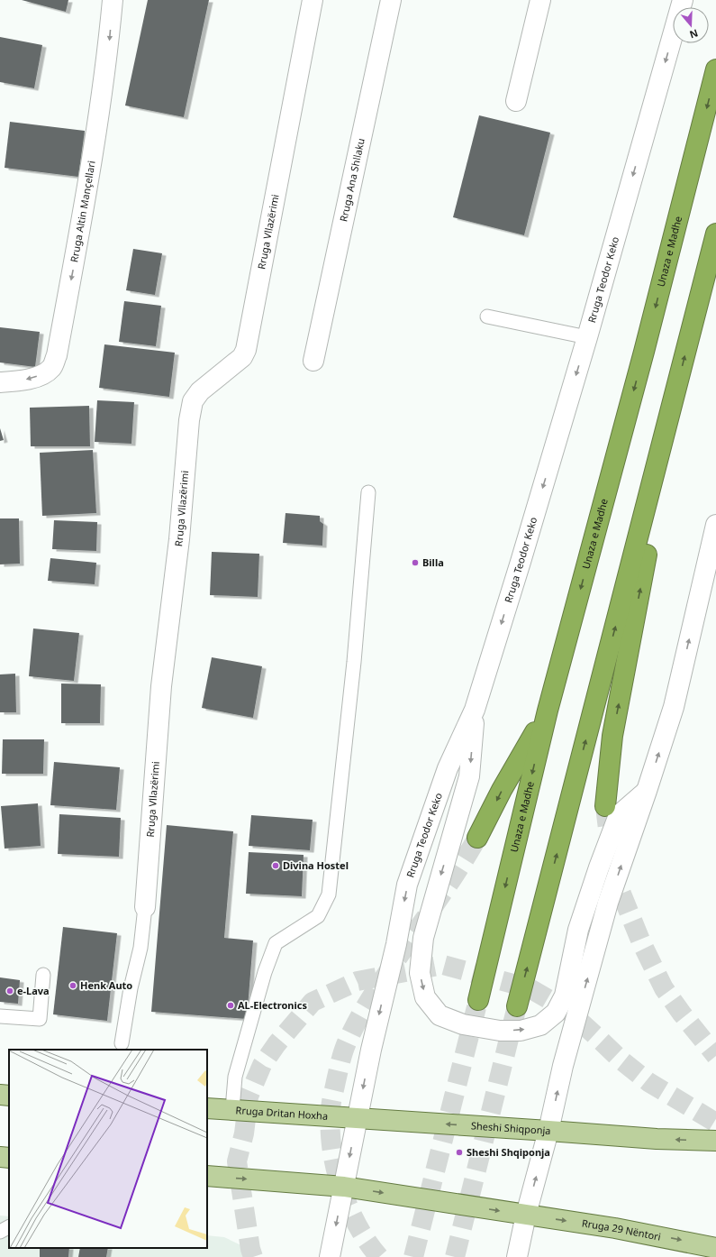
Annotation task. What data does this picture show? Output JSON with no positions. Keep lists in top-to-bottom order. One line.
{"streets":{"highway":["Unaza e Madhe"],"main road":["Rruga Ana Shllaku","Rruga Altin Mançellari","Rruga Vllazërimi","Rruga Teodor Keko","Rruga Dritan Hoxha","Sheshi Shiqponja","Rruga 29 Nëntori"]},"crossings":[["Rruga Teodor Keko","Rruga Dritan Hoxha"],["Rruga Teodor Keko","Sheshi Shiqponja"],["Rruga Dritan Hoxha","Sheshi Shiqponja"],["Sheshi Shiqponja","Rruga 29 Nëntori"]],"one_way":["Rruga Altin Mançellari","Rruga Teodor Keko"],"places":["Billa","Divina Hostel","Henk Auto","e-Lava","AL-Electronics","Sheshi Shqiponja"],"north":"bottom"}
